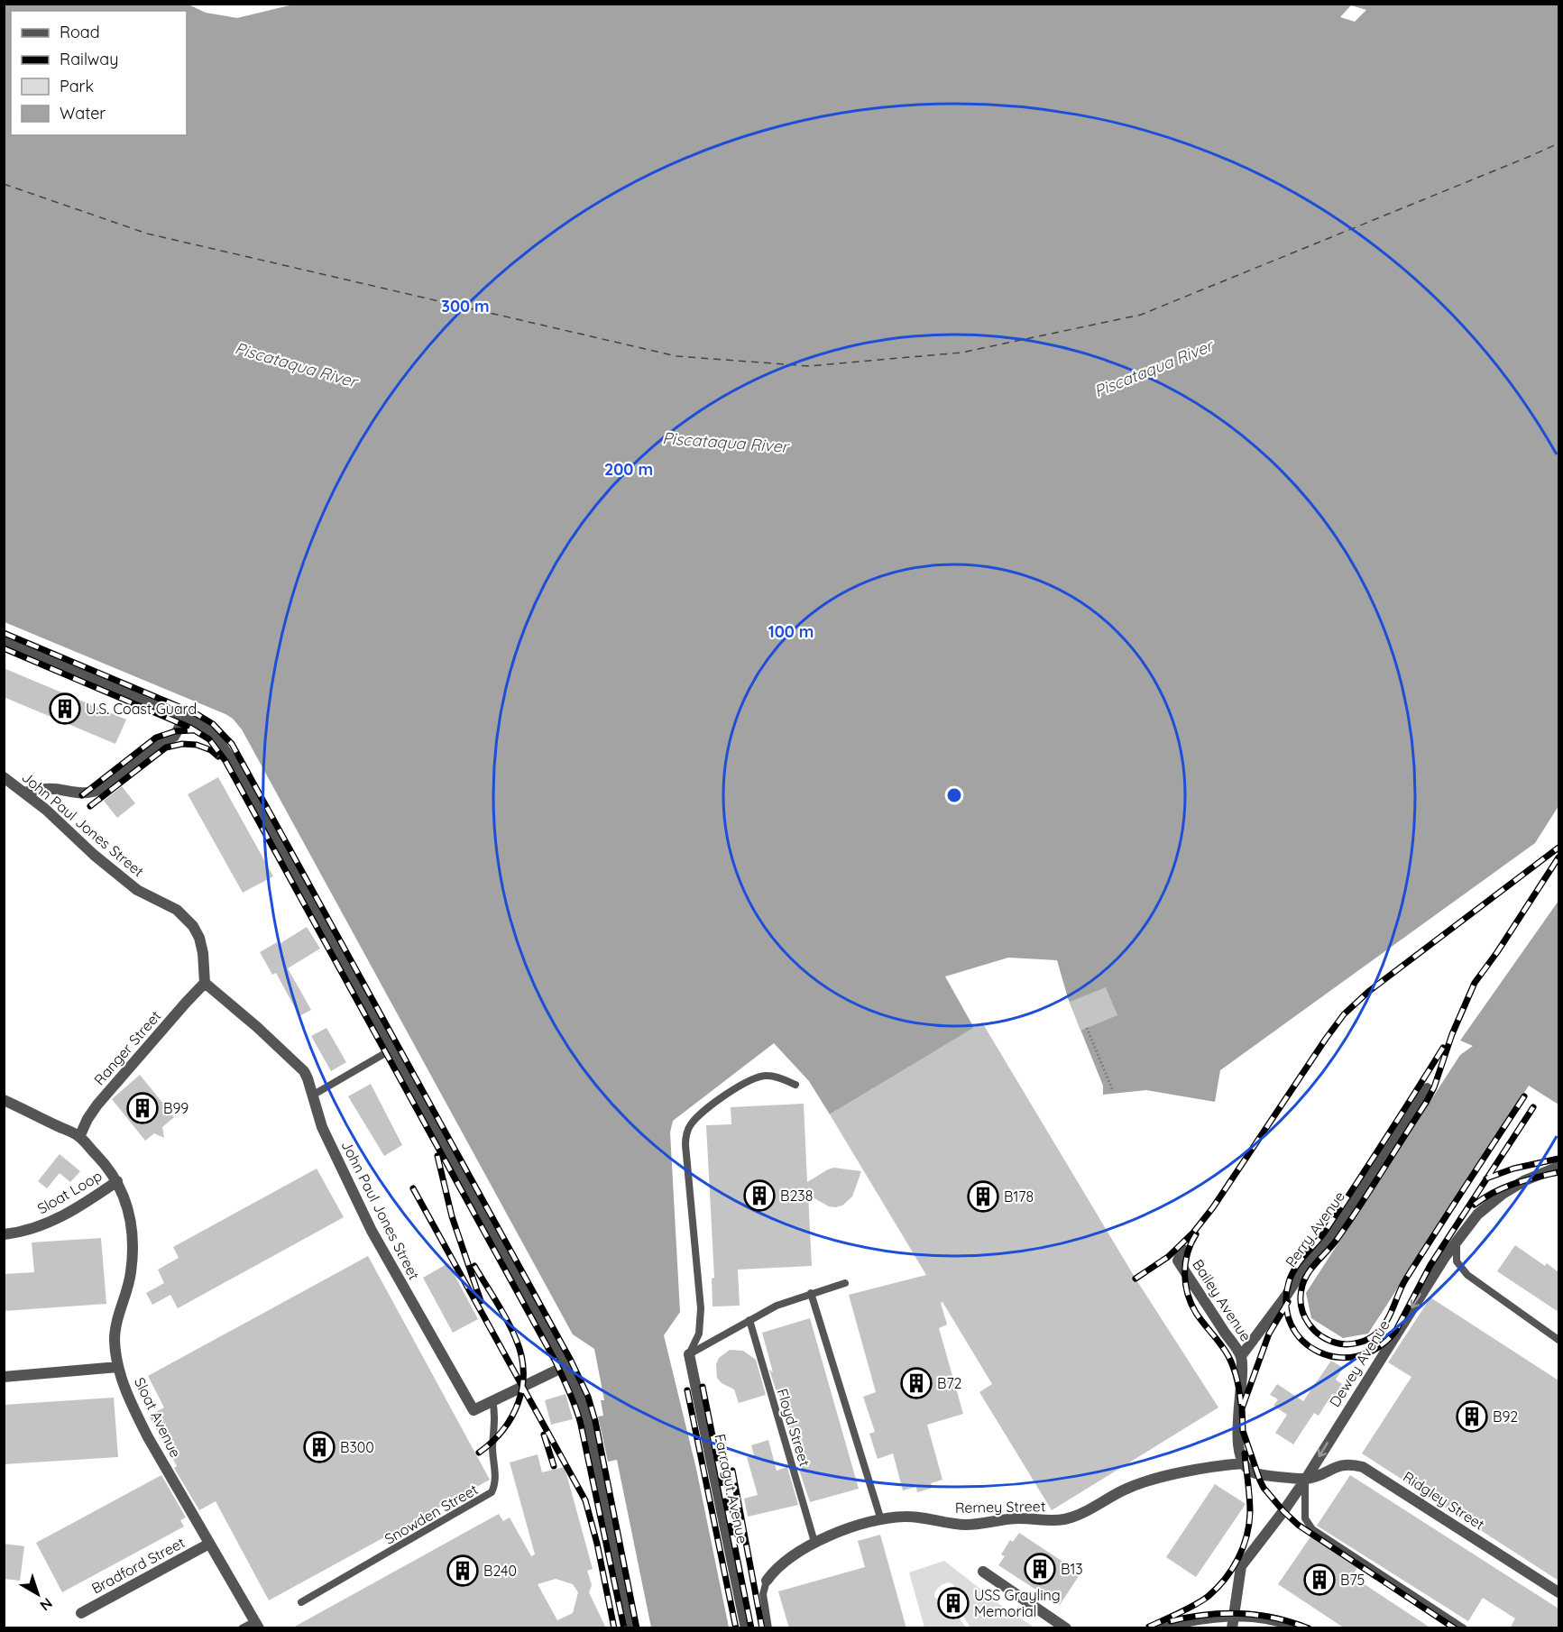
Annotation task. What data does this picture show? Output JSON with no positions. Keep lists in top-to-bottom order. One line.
{"streets":{"street":["John Paul Jones Street","Ranger Street","Sloat Loop","Perry Avenue","Bailey Avenue","Dewey Avenue","Sloat Avenue","Farragut Avenue","Ridgley Street","Remey Street","Bradford Street"],"lane":["Floyd Street","Snowden Street"]},"crossings":[["John Paul Jones Street","Ranger Street"],["John Paul Jones Street","Snowden Street"],["Ranger Street","Sloat Avenue"],["Sloat Loop","Sloat Avenue"],["Perry Avenue","Bailey Avenue"],["Bailey Avenue","Remey Street"],["Dewey Avenue","Ridgley Street"],["Sloat Avenue","Bradford Street"],["Floyd Street","Remey Street"]],"one_way":["Dewey Avenue"],"water":["Piscataqua River"],"places":{"building":["U.S. Coast Guard","B99","B238","B178","B72","B92","B300","B13","B240","B75","USS Grayling Memorial"]},"legend":["Road","Railway","Park","Water"],"north":"bottom right","rings":["300 m","200 m","100 m"]}
